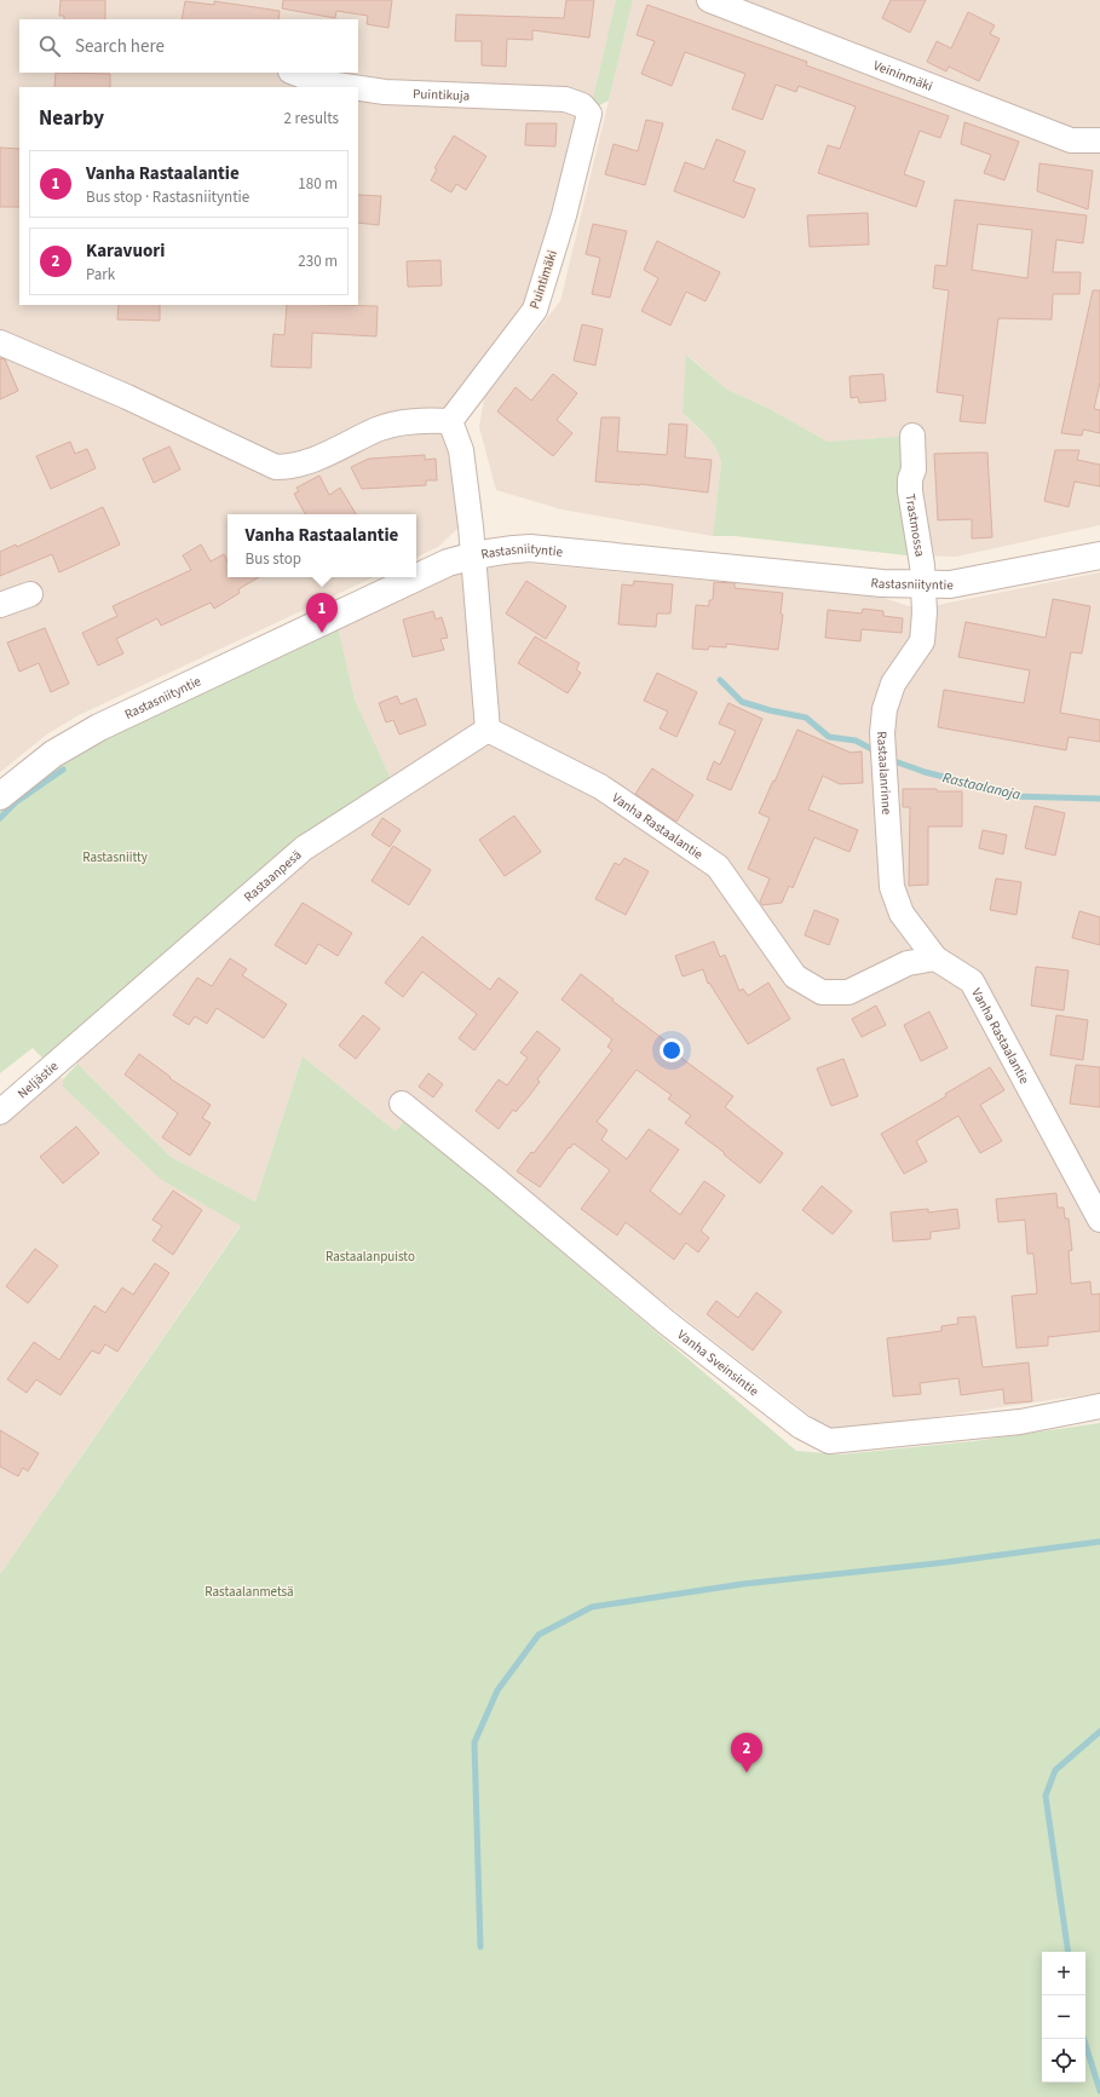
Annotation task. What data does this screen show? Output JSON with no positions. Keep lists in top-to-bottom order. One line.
{"streets":{"street":["Veininmäki","Puintikuja","Puintimäki","Trastmossa","Rastasniityntie","Rastaalanrinne","Vanha Rastaalantie","Rastaanpesä","Neljästie","Vanha Sveinsintie"]},"crossings":[["Puintikuja","Puintimäki"],["Trastmossa","Rastasniityntie"],["Trastmossa","Rastaalanrinne"],["Rastasniityntie","Rastaalanrinne"],["Rastaalanrinne","Vanha Rastaalantie"],["Vanha Rastaalantie","Rastaanpesä"],["Rastaanpesä","Neljästie"]],"water":["Rastaalanoja"],"parks":["Rastasniitty","Rastaalanpuisto","Rastaalanmetsä"],"page":{"search":"Search here","heading":["Nearby","2 results"],"list":[{"mark":"1","name":"Vanha Rastaalantie","note":"Bus stop · Rastasniityntie","value":"180 m"},{"mark":"2","name":"Karavuori","note":"Park","value":"230 m"}],"popup":["Vanha Rastaalantie","Bus stop"],"pins":["1","2"],"map_buttons":["+","−"]}}
